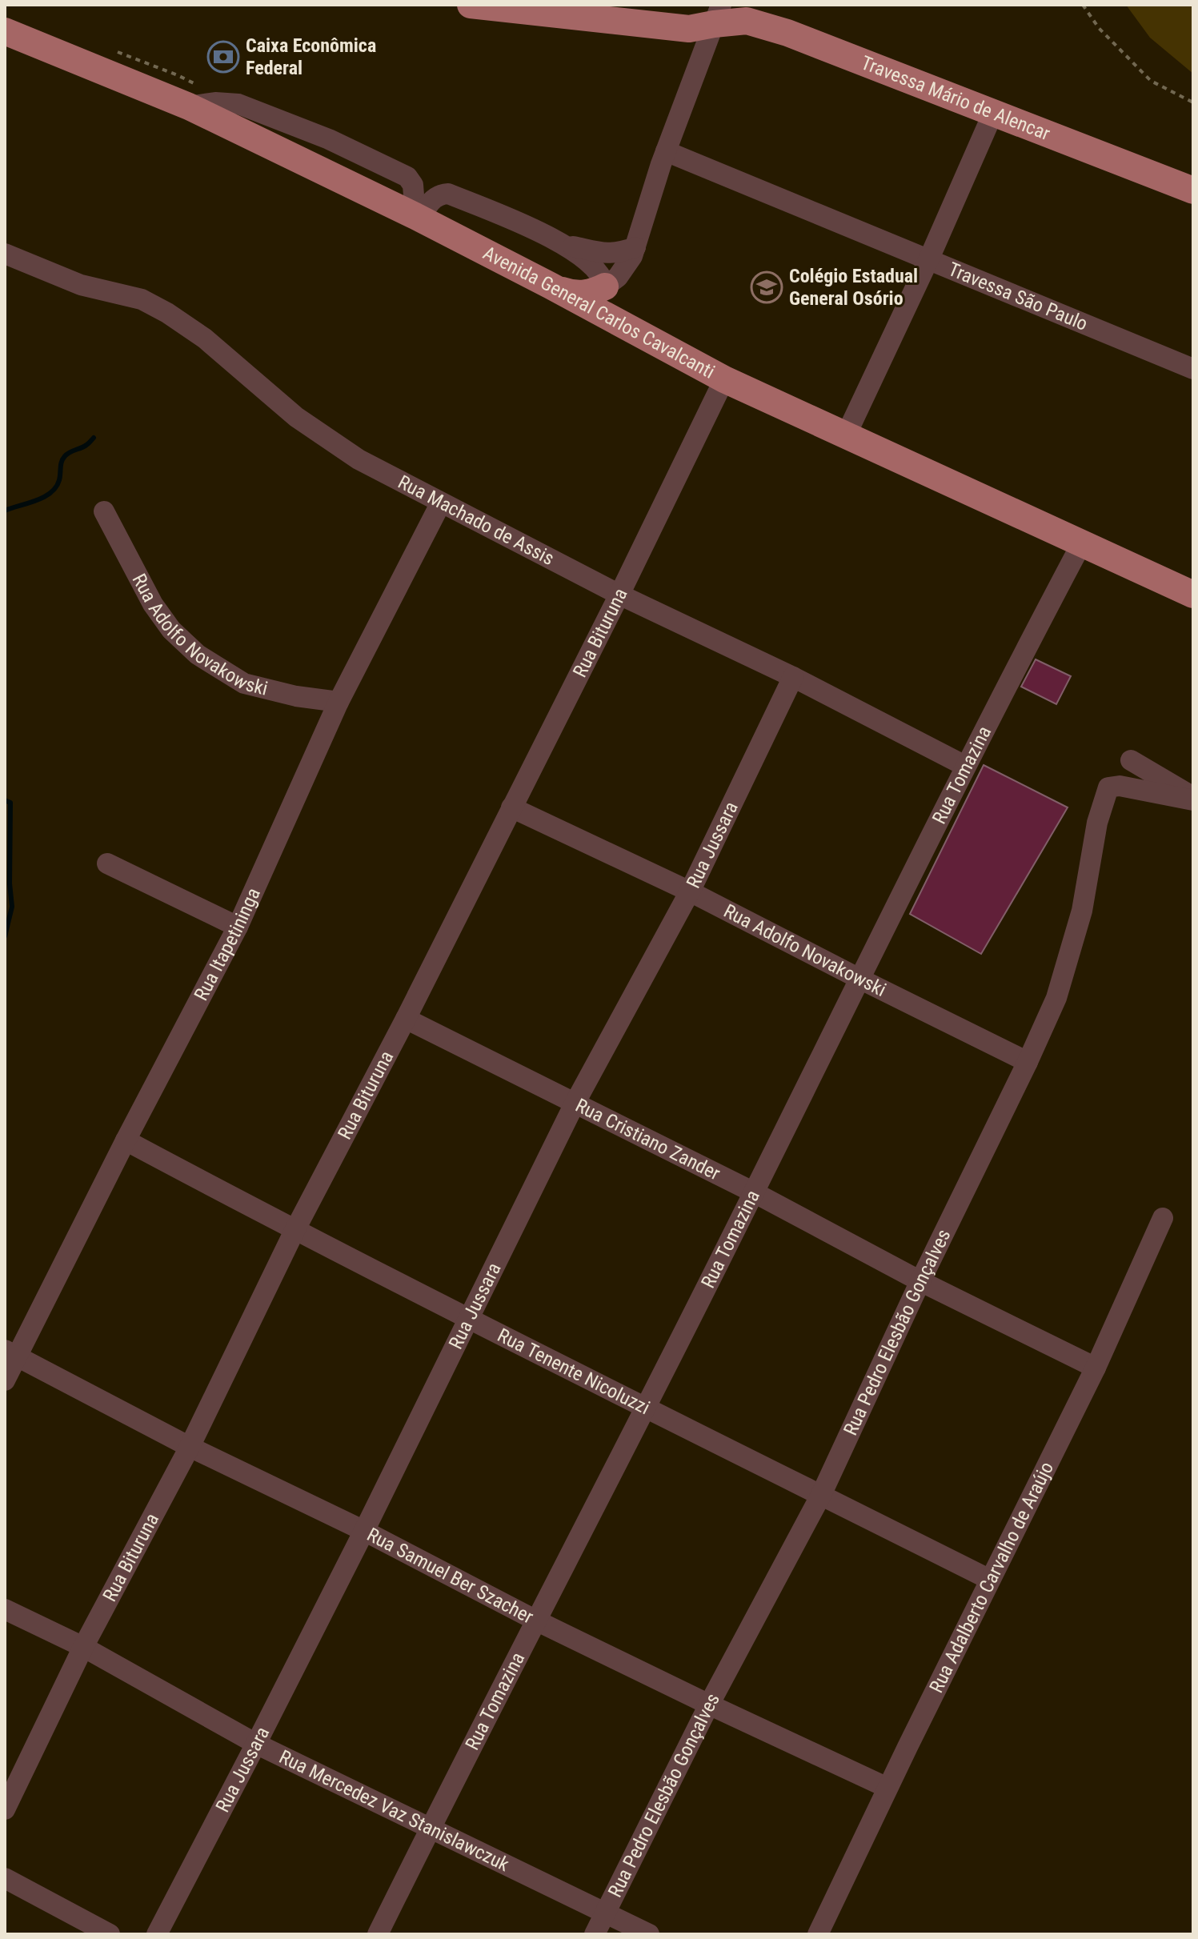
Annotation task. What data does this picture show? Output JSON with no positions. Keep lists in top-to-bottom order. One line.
{"streets":{"main road":["Travessa Mário de Alencar","Avenida General Carlos Cavalcanti"],"street":["Travessa São Paulo","Rua Machado de Assis","Rua Adolfo Novakowski","Rua Bituruna","Rua Tomazina","Rua Jussara","Rua Itapetininga","Rua Cristiano Zander","Rua Pedro Elesbão Gonçalves","Rua Tenente Nicoluzzi","Rua Samuel Ber Szacher","Rua Adalberto Carvalho de Araújo","Rua Mercedez Vaz Stanislawczuk"]},"crossings":[["Travessa Mário de Alencar","Avenida General Carlos Cavalcanti"],["Travessa São Paulo","Avenida General Carlos Cavalcanti"],["Avenida General Carlos Cavalcanti","Rua Bituruna"],["Avenida General Carlos Cavalcanti","Rua Tomazina"],["Rua Machado de Assis","Rua Bituruna"],["Rua Machado de Assis","Rua Tomazina"],["Rua Machado de Assis","Rua Jussara"],["Rua Machado de Assis","Rua Itapetininga"],["Rua Adolfo Novakowski","Rua Bituruna"],["Rua Adolfo Novakowski","Rua Tomazina"],["Rua Adolfo Novakowski","Rua Jussara"],["Rua Adolfo Novakowski","Rua Itapetininga"],["Rua Adolfo Novakowski","Rua Pedro Elesbão Gonçalves"],["Rua Bituruna","Rua Cristiano Zander"],["Rua Bituruna","Rua Tenente Nicoluzzi"],["Rua Bituruna","Rua Samuel Ber Szacher"],["Rua Bituruna","Rua Mercedez Vaz Stanislawczuk"],["Rua Tomazina","Rua Cristiano Zander"],["Rua Tomazina","Rua Tenente Nicoluzzi"],["Rua Tomazina","Rua Samuel Ber Szacher"],["Rua Tomazina","Rua Mercedez Vaz Stanislawczuk"],["Rua Jussara","Rua Cristiano Zander"],["Rua Jussara","Rua Tenente Nicoluzzi"],["Rua Jussara","Rua Samuel Ber Szacher"],["Rua Jussara","Rua Mercedez Vaz Stanislawczuk"],["Rua Itapetininga","Rua Tenente Nicoluzzi"],["Rua Itapetininga","Rua Samuel Ber Szacher"],["Rua Cristiano Zander","Rua Pedro Elesbão Gonçalves"],["Rua Cristiano Zander","Rua Adalberto Carvalho de Araújo"],["Rua Pedro Elesbão Gonçalves","Rua Tenente Nicoluzzi"],["Rua Pedro Elesbão Gonçalves","Rua Samuel Ber Szacher"],["Rua Pedro Elesbão Gonçalves","Rua Mercedez Vaz Stanislawczuk"],["Rua Tenente Nicoluzzi","Rua Adalberto Carvalho de Araújo"],["Rua Samuel Ber Szacher","Rua Adalberto Carvalho de Araújo"]],"places":{"bank":["Caixa Econômica Federal"],"school or university":["Colégio Estadual General Osório"]}}
